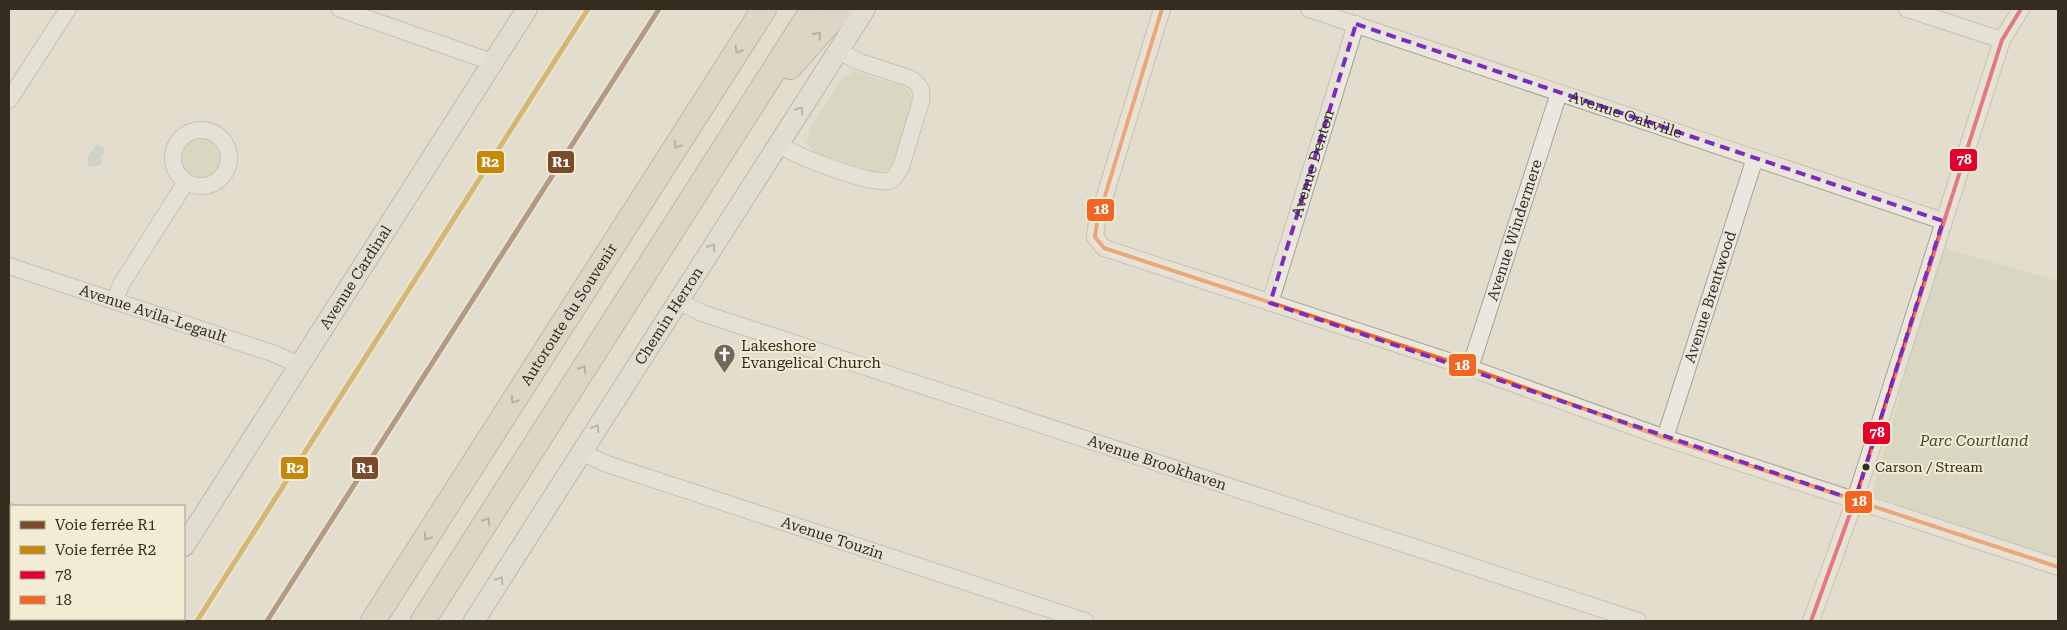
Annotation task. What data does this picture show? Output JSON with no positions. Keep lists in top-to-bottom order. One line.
{"streets":{"highway":["Autoroute du Souvenir"],"main road":["Avenue Cardinal","Chemin Herron"],"street":["Avenue Oakville","Avenue Denton","Avenue Windermere","Avenue Brentwood","Avenue Avila-Legault","Avenue Brookhaven","Avenue Touzin"]},"crossings":[["Avenue Oakville","Avenue Denton"],["Avenue Oakville","Avenue Windermere"],["Avenue Oakville","Avenue Brentwood"],["Avenue Cardinal","Avenue Avila-Legault"],["Chemin Herron","Avenue Brookhaven"],["Chemin Herron","Avenue Touzin"]],"one_way":["Chemin Herron"],"parks":["Parc Courtland"],"places":{"church":["Lakeshore Evangelical Church"],"other":["Carson / Stream"]},"lines":["rail line R1","rail line R2","transit line 78","transit line 18"],"legend":["Voie ferrée R1","Voie ferrée R2","78","18"]}
